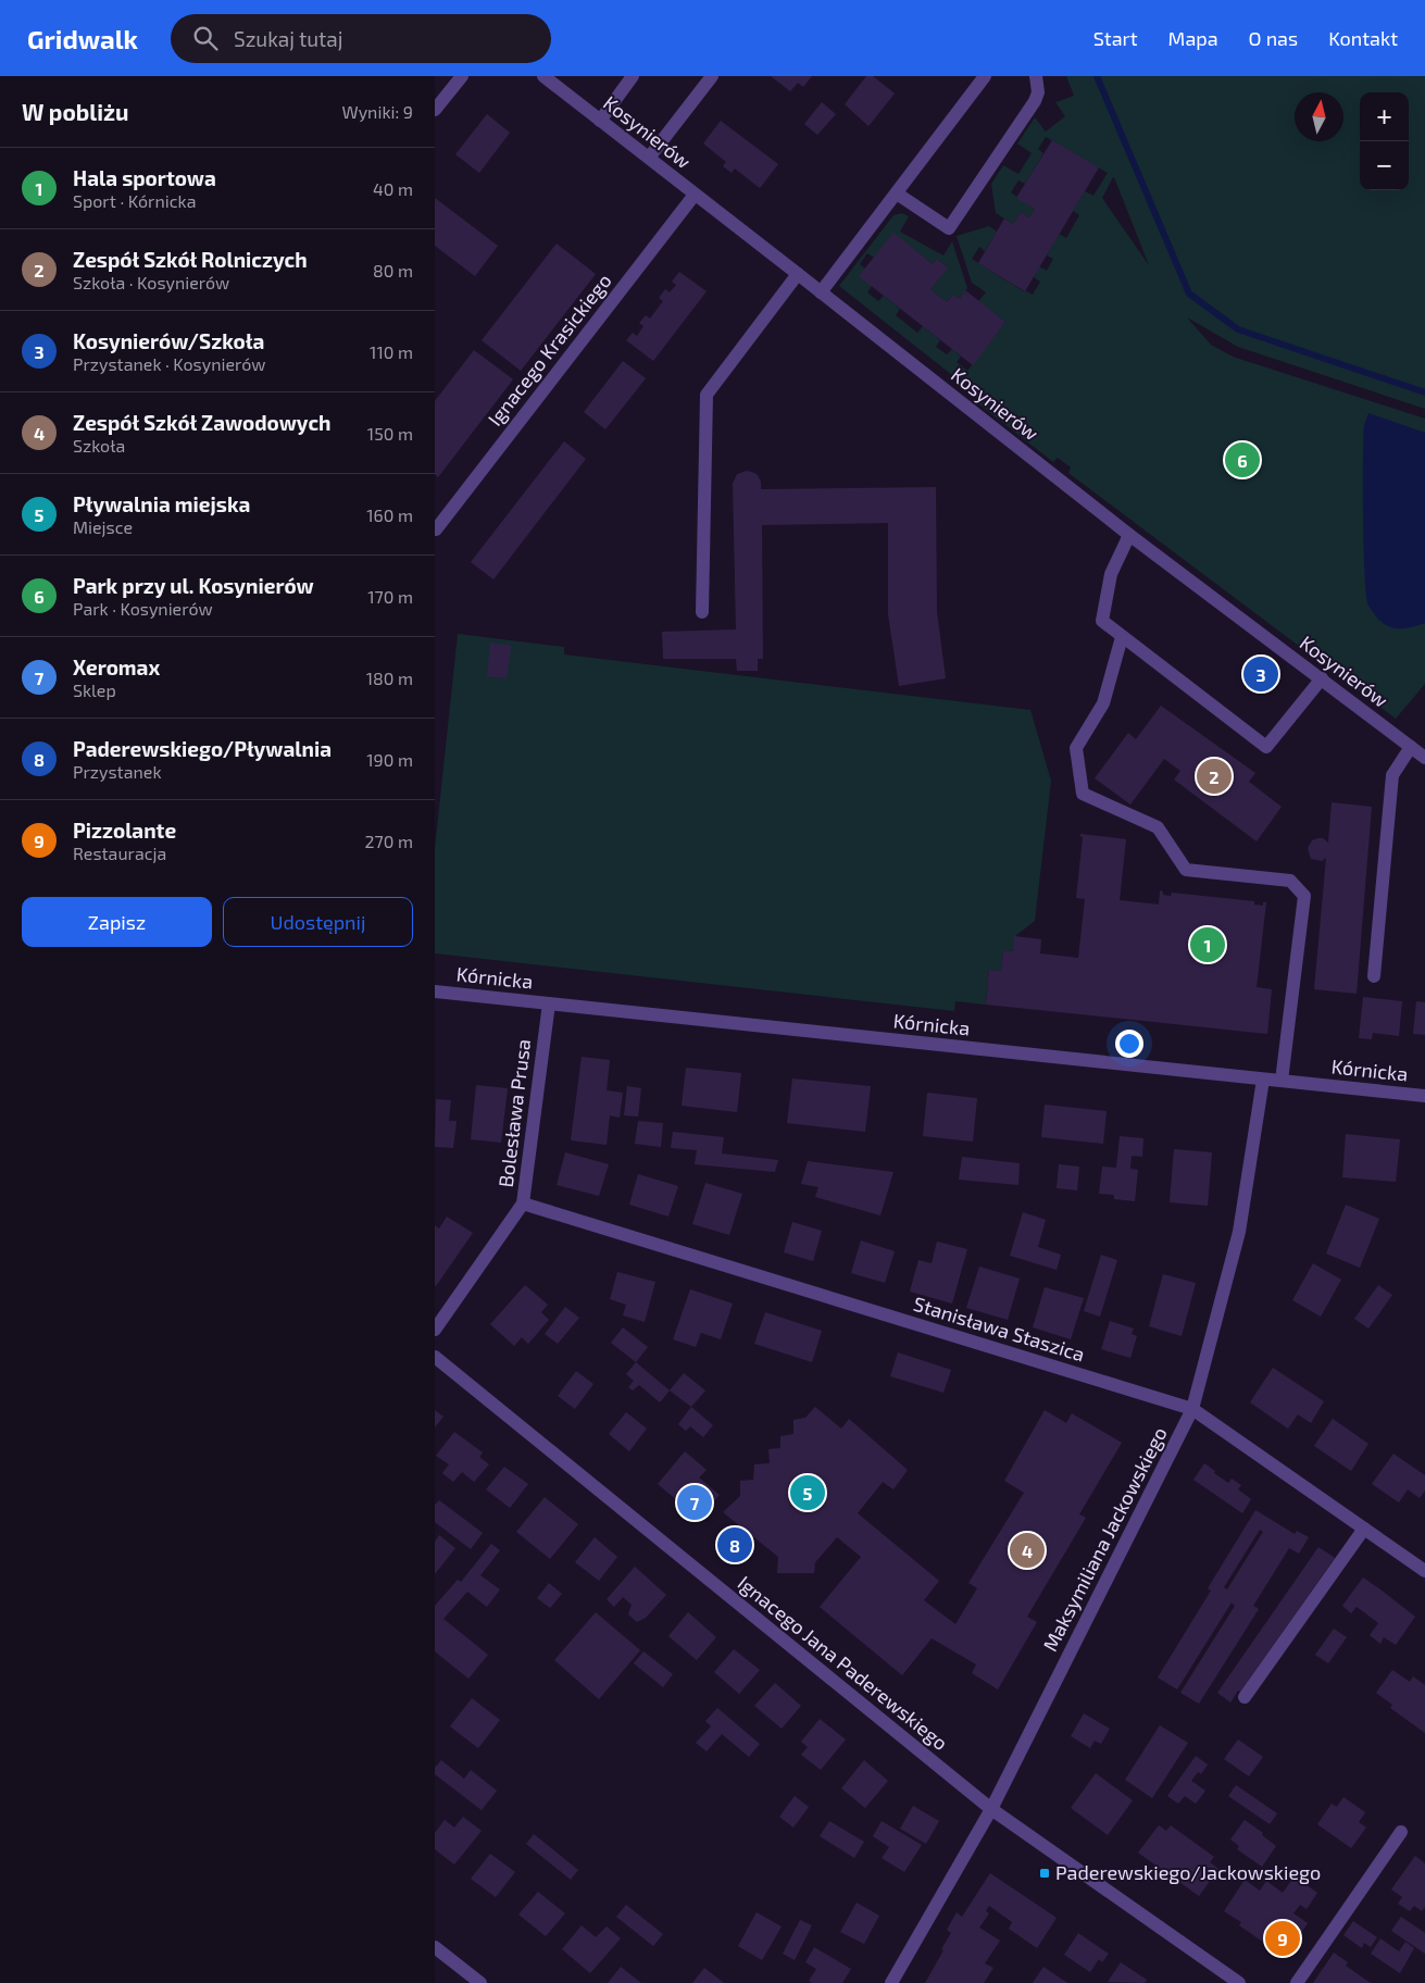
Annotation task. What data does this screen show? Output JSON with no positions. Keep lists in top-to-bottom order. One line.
{"streets":{"street":["Kosynierów","Ignacego Krasickiego","Kórnicka","Bolesława Prusa","Stanisława Staszica","Maksymiliana Jackowskiego","Ignacego Jana Paderewskiego"]},"crossings":[["Kosynierów","Ignacego Krasickiego"],["Kórnicka","Bolesława Prusa"],["Kórnicka","Maksymiliana Jackowskiego"],["Bolesława Prusa","Stanisława Staszica"],["Stanisława Staszica","Maksymiliana Jackowskiego"],["Maksymiliana Jackowskiego","Ignacego Jana Paderewskiego"]],"places":{"transit":["Paderewskiego/Jackowskiego"]},"north":"top","page":{"header":"Gridwalk","search":"Szukaj tutaj","nav":["Start","Mapa","O nas","Kontakt"],"heading":["W pobliżu","Wyniki: 9"],"map_buttons":["+","−"],"list":[{"mark":"1","name":"Hala sportowa","note":"Sport · Kórnicka","value":"40 m"},{"mark":"2","name":"Zespół Szkół Rolniczych","note":"Szkoła · Kosynierów","value":"80 m"},{"mark":"3","name":"Kosynierów/Szkoła","note":"Przystanek · Kosynierów","value":"110 m"},{"mark":"4","name":"Zespół Szkół Zawodowych","note":"Szkoła","value":"150 m"},{"mark":"5","name":"Pływalnia miejska","note":"Miejsce","value":"160 m"},{"mark":"6","name":"Park przy ul. Kosynierów","note":"Park · Kosynierów","value":"170 m"},{"mark":"7","name":"Xeromax","note":"Sklep","value":"180 m"},{"mark":"8","name":"Paderewskiego/Pływalnia","note":"Przystanek","value":"190 m"},{"mark":"9","name":"Pizzolante","note":"Restauracja","value":"270 m"}],"pins":["6","3","2","1","5","7","8","4","9"],"buttons":["Zapisz","Udostępnij"]}}
